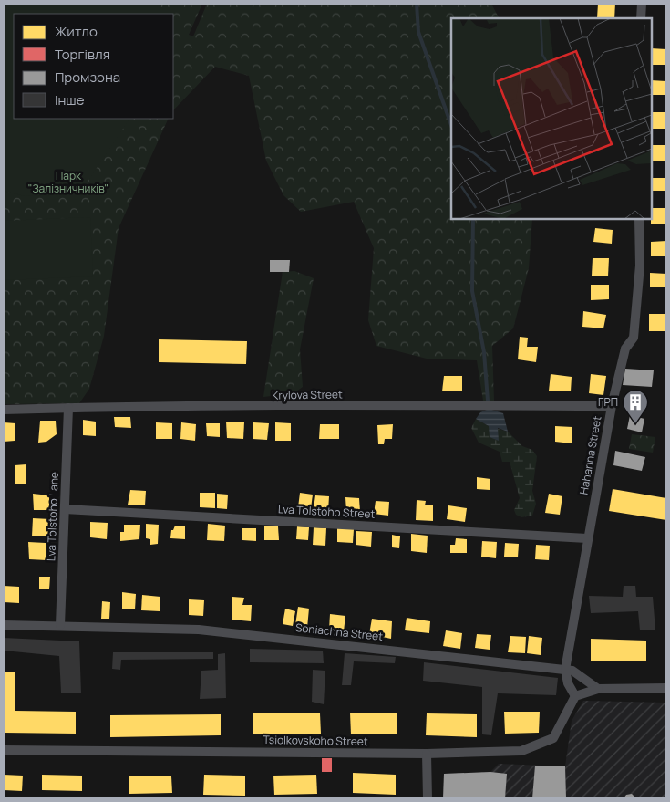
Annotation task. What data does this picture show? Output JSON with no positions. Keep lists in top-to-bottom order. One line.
{"streets":{"street":["Krylova Street","Haharina Street","Lva Tolstoho Street","Lva Tolstoho Lane","Soniachna Street","Tsiolkovskoho Street"]},"crossings":[["Krylova Street","Haharina Street"],["Krylova Street","Lva Tolstoho Lane"],["Haharina Street","Lva Tolstoho Street"],["Haharina Street","Soniachna Street"],["Haharina Street","Tsiolkovskoho Street"],["Lva Tolstoho Street","Lva Tolstoho Lane"],["Lva Tolstoho Lane","Soniachna Street"]],"parks":["Парк \"Залізничників\""],"places":{"building":["ГРП"]},"legend":["Житло","Торгівля","Промзона","Інше"]}
